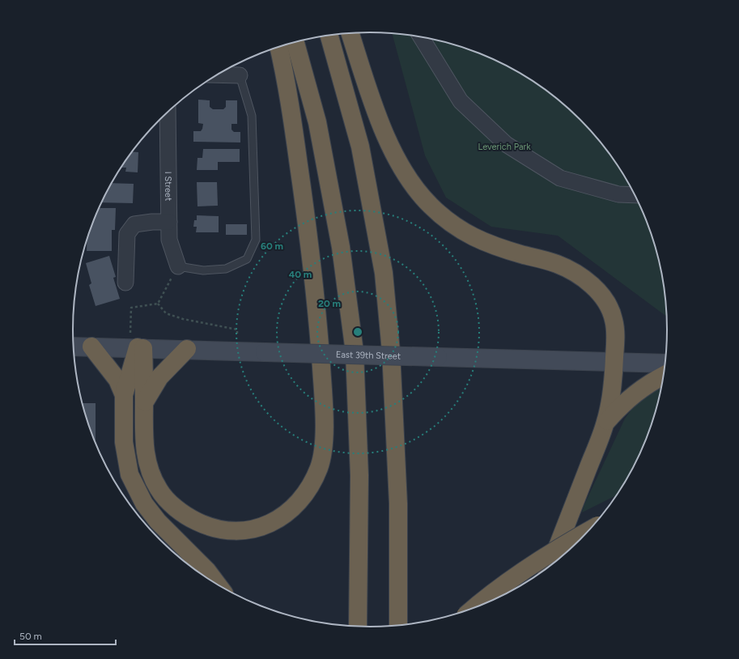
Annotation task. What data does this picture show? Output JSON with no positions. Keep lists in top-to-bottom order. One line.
{"streets":{"main road":["East 39th Street"],"street":["I Street"]},"parks":["Leverich Park"],"scale_bar":"50 m","rings":["60 m","40 m","20 m"]}
